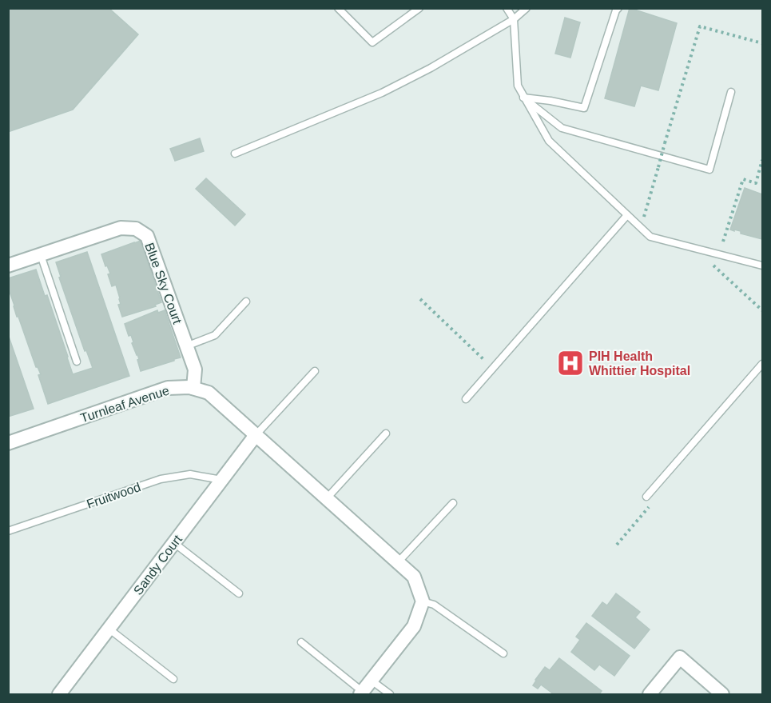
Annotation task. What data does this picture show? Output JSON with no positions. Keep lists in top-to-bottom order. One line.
{"streets":{"street":["Blue Sky Court","Turnleaf Avenue","Sandy Court"],"lane":["Fruitwood"]},"crossings":[["Blue Sky Court","Turnleaf Avenue"],["Turnleaf Avenue","Sandy Court"],["Fruitwood","Sandy Court"]],"places":{"hospital":["PIH Health Whittier Hospital"]}}
